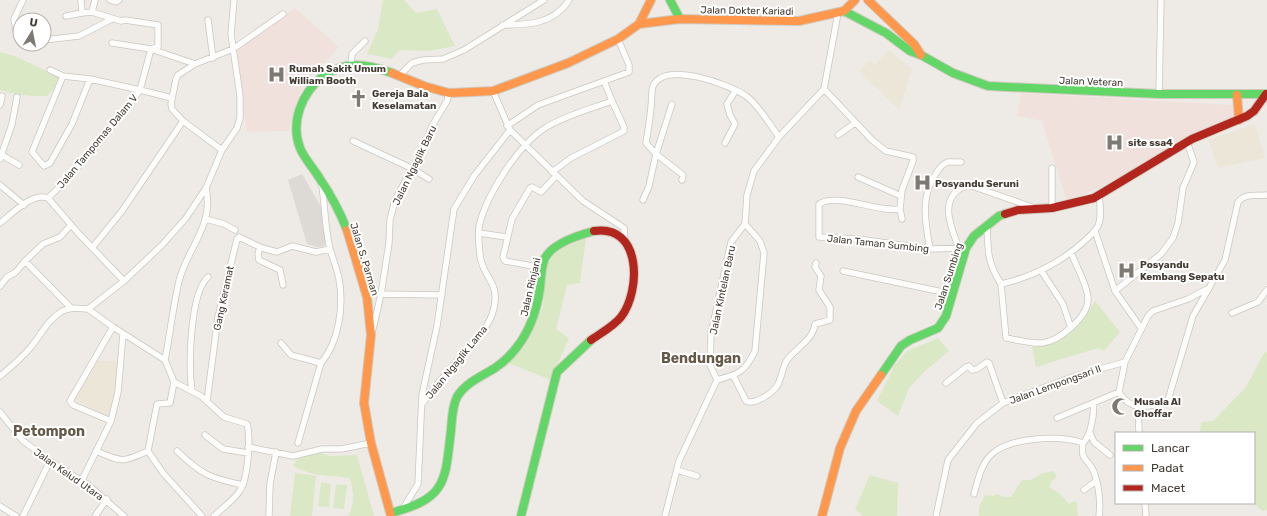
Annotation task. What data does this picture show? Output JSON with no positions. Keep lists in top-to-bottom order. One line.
{"streets":{"main road":["Jalan Dokter Kariadi","Jalan Veteran","Jalan S. Parman","Jalan Sumbing","Jalan Rinjani"],"street":["Jalan Tampomas Dalam V","Jalan Ngaglik Baru","Jalan Taman Sumbing","Jalan Kintelan Baru","Gang Keramat","Jalan Ngaglik Lama","Jalan Lempongsari II","Jalan Kelud Utara"]},"crossings":[["Jalan Dokter Kariadi","Jalan Veteran"],["Jalan Dokter Kariadi","Jalan S. Parman"],["Jalan Veteran","Jalan Sumbing"],["Jalan Ngaglik Baru","Jalan S. Parman"],["Jalan Taman Sumbing","Jalan Sumbing"],["Jalan S. Parman","Jalan Rinjani"],["Jalan S. Parman","Jalan Ngaglik Lama"],["Jalan Rinjani","Jalan Ngaglik Lama"]],"districts":["Bendungan","Petompon"],"places":{"hospital":["Rumah Sakit Umum William Booth","site ssa4","Posyandu Seruni","Posyandu Kembang Sepatu"],"church":["Gereja Bala Keselamatan"],"mosque":["Musala Al Ghoffar"]},"legend":["Lancar","Padat","Macet"],"north":"top"}
